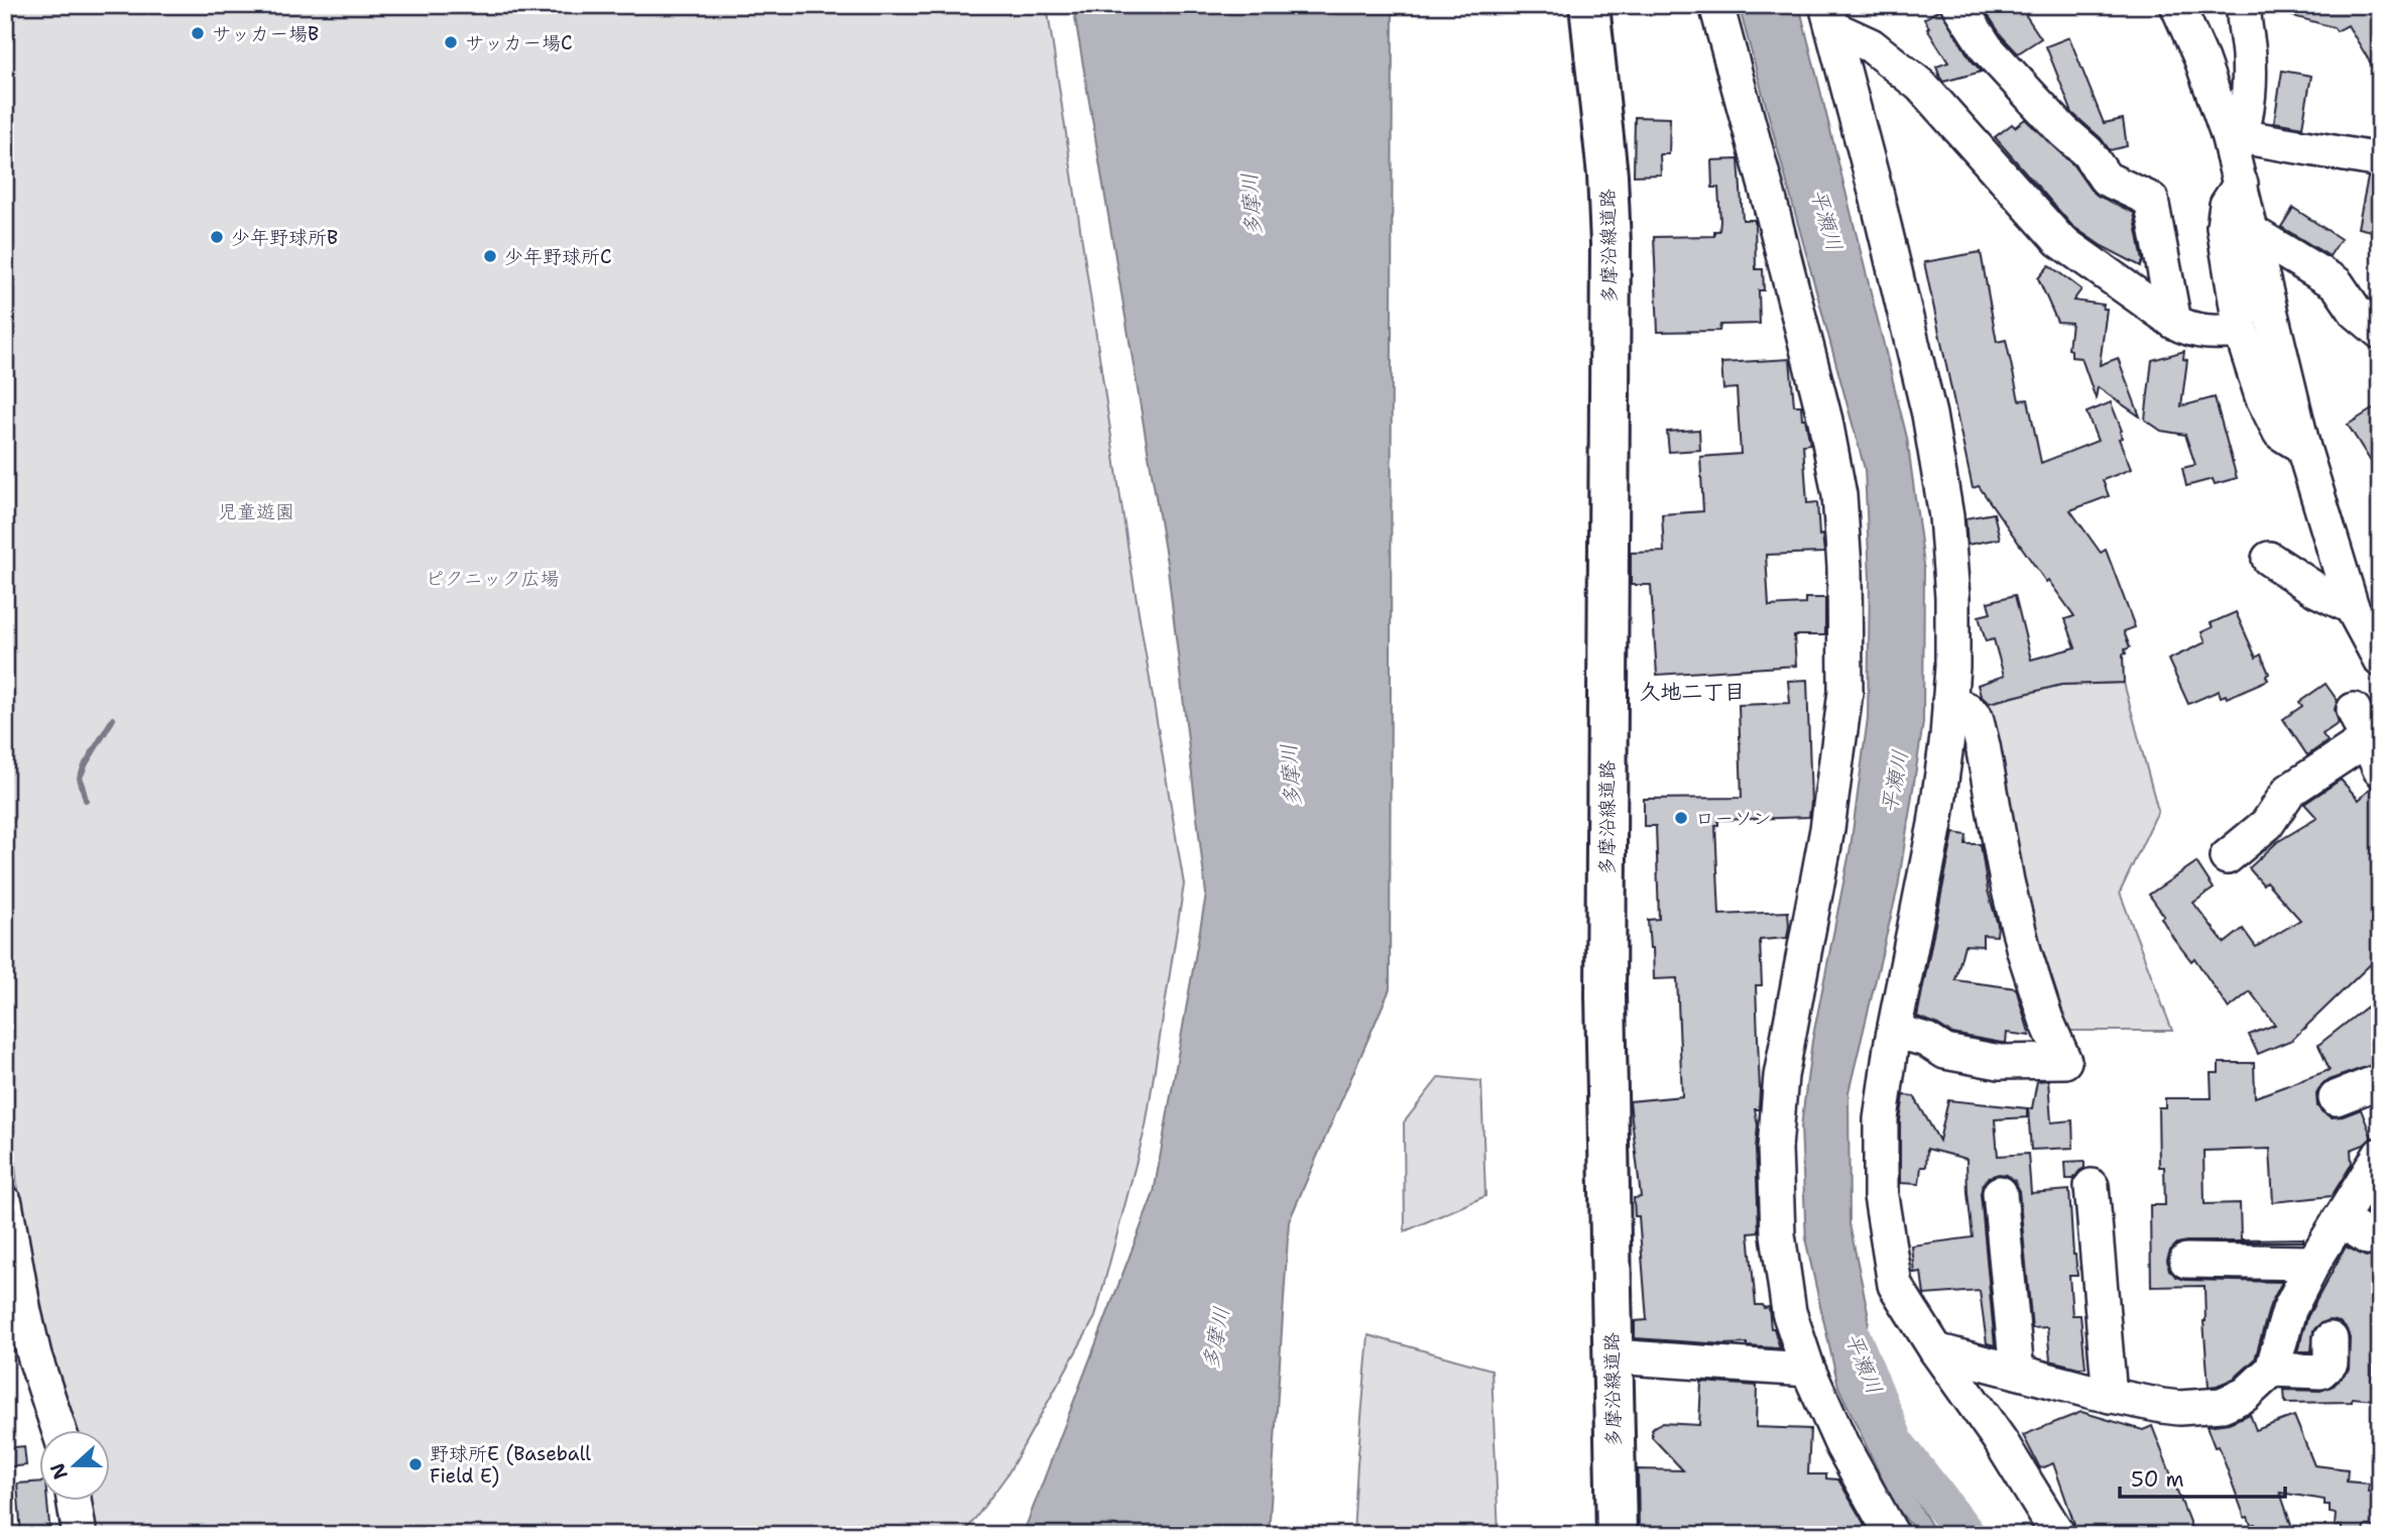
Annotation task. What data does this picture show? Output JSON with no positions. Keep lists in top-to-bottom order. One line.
{"streets":{"main road":["多摩沿線道路"]},"districts":["久地二丁目"],"water":["多摩川","平瀬川"],"parks":["児童遊園","ピクニック広場"],"places":["サッカー場B","サッカー場C","少年野球所B","少年野球所C","ローソン","野球所E (Baseball Field E)"],"scale_bar":"50 m","north":"left"}
